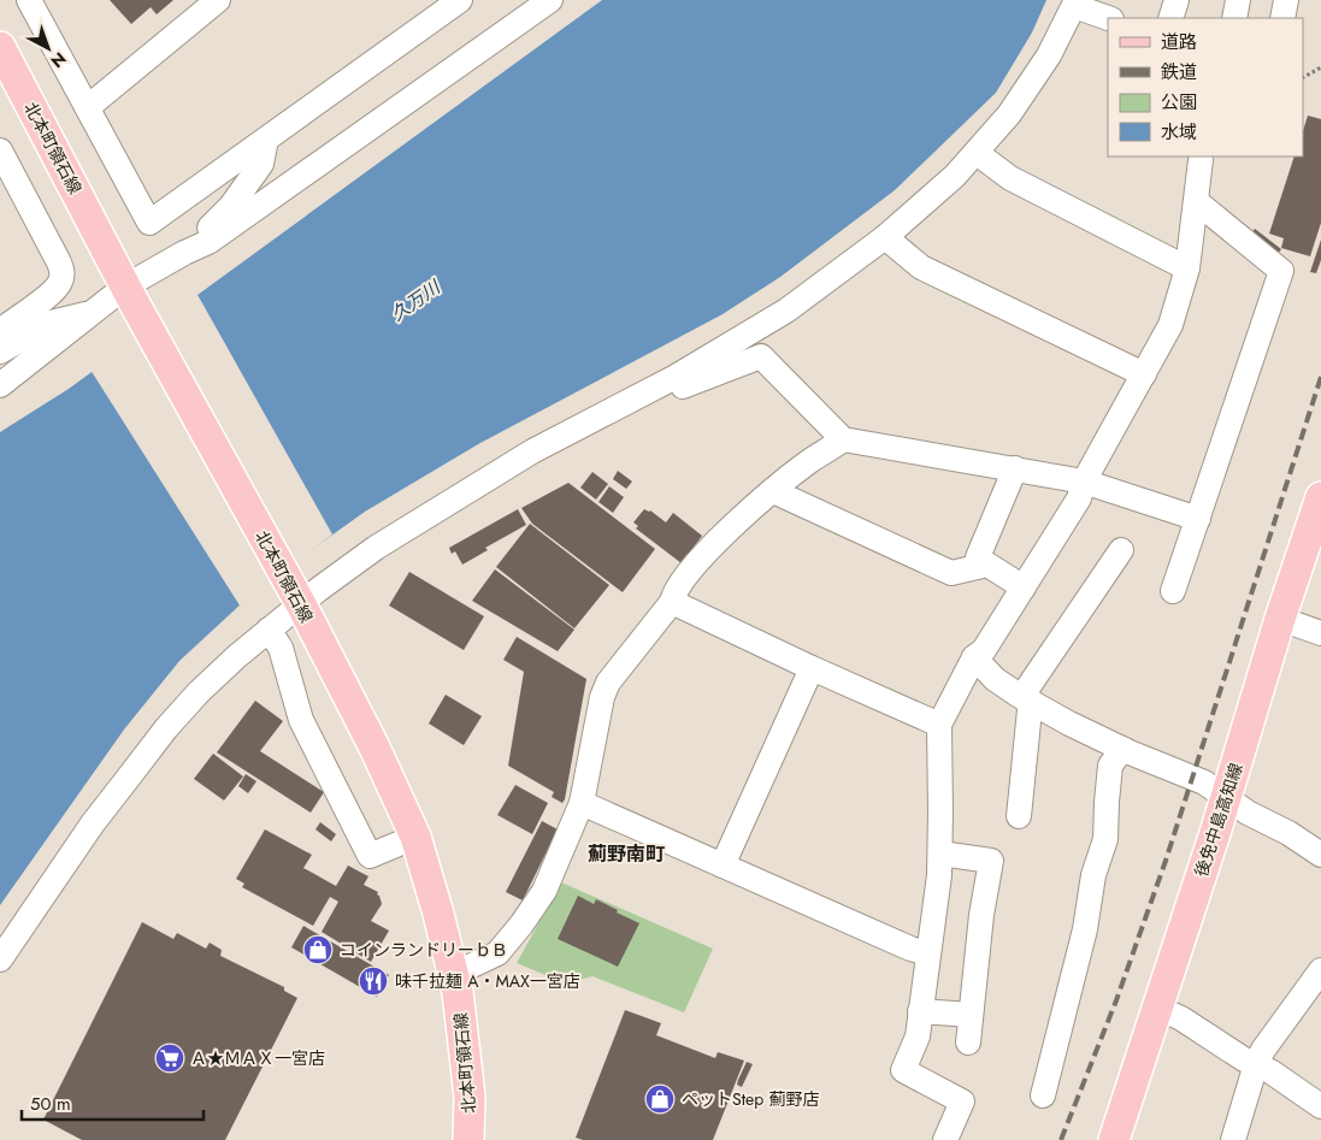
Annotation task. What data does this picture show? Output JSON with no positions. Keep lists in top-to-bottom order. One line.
{"streets":{"main road":["北本町領石線","後免中島高知線"]},"districts":["薊野南町"],"water":["久万川"],"places":{"shop":["コインランドリーｂＢ","ペットStep 薊野店"],"restaurant":["味千拉麺 A・MAX一宮店"],"supermarket":["Ａ★ＭＡＸ一宮店"]},"legend":["道路","鉄道","公園","水域"],"scale_bar":"50 m","north":"bottom right"}
